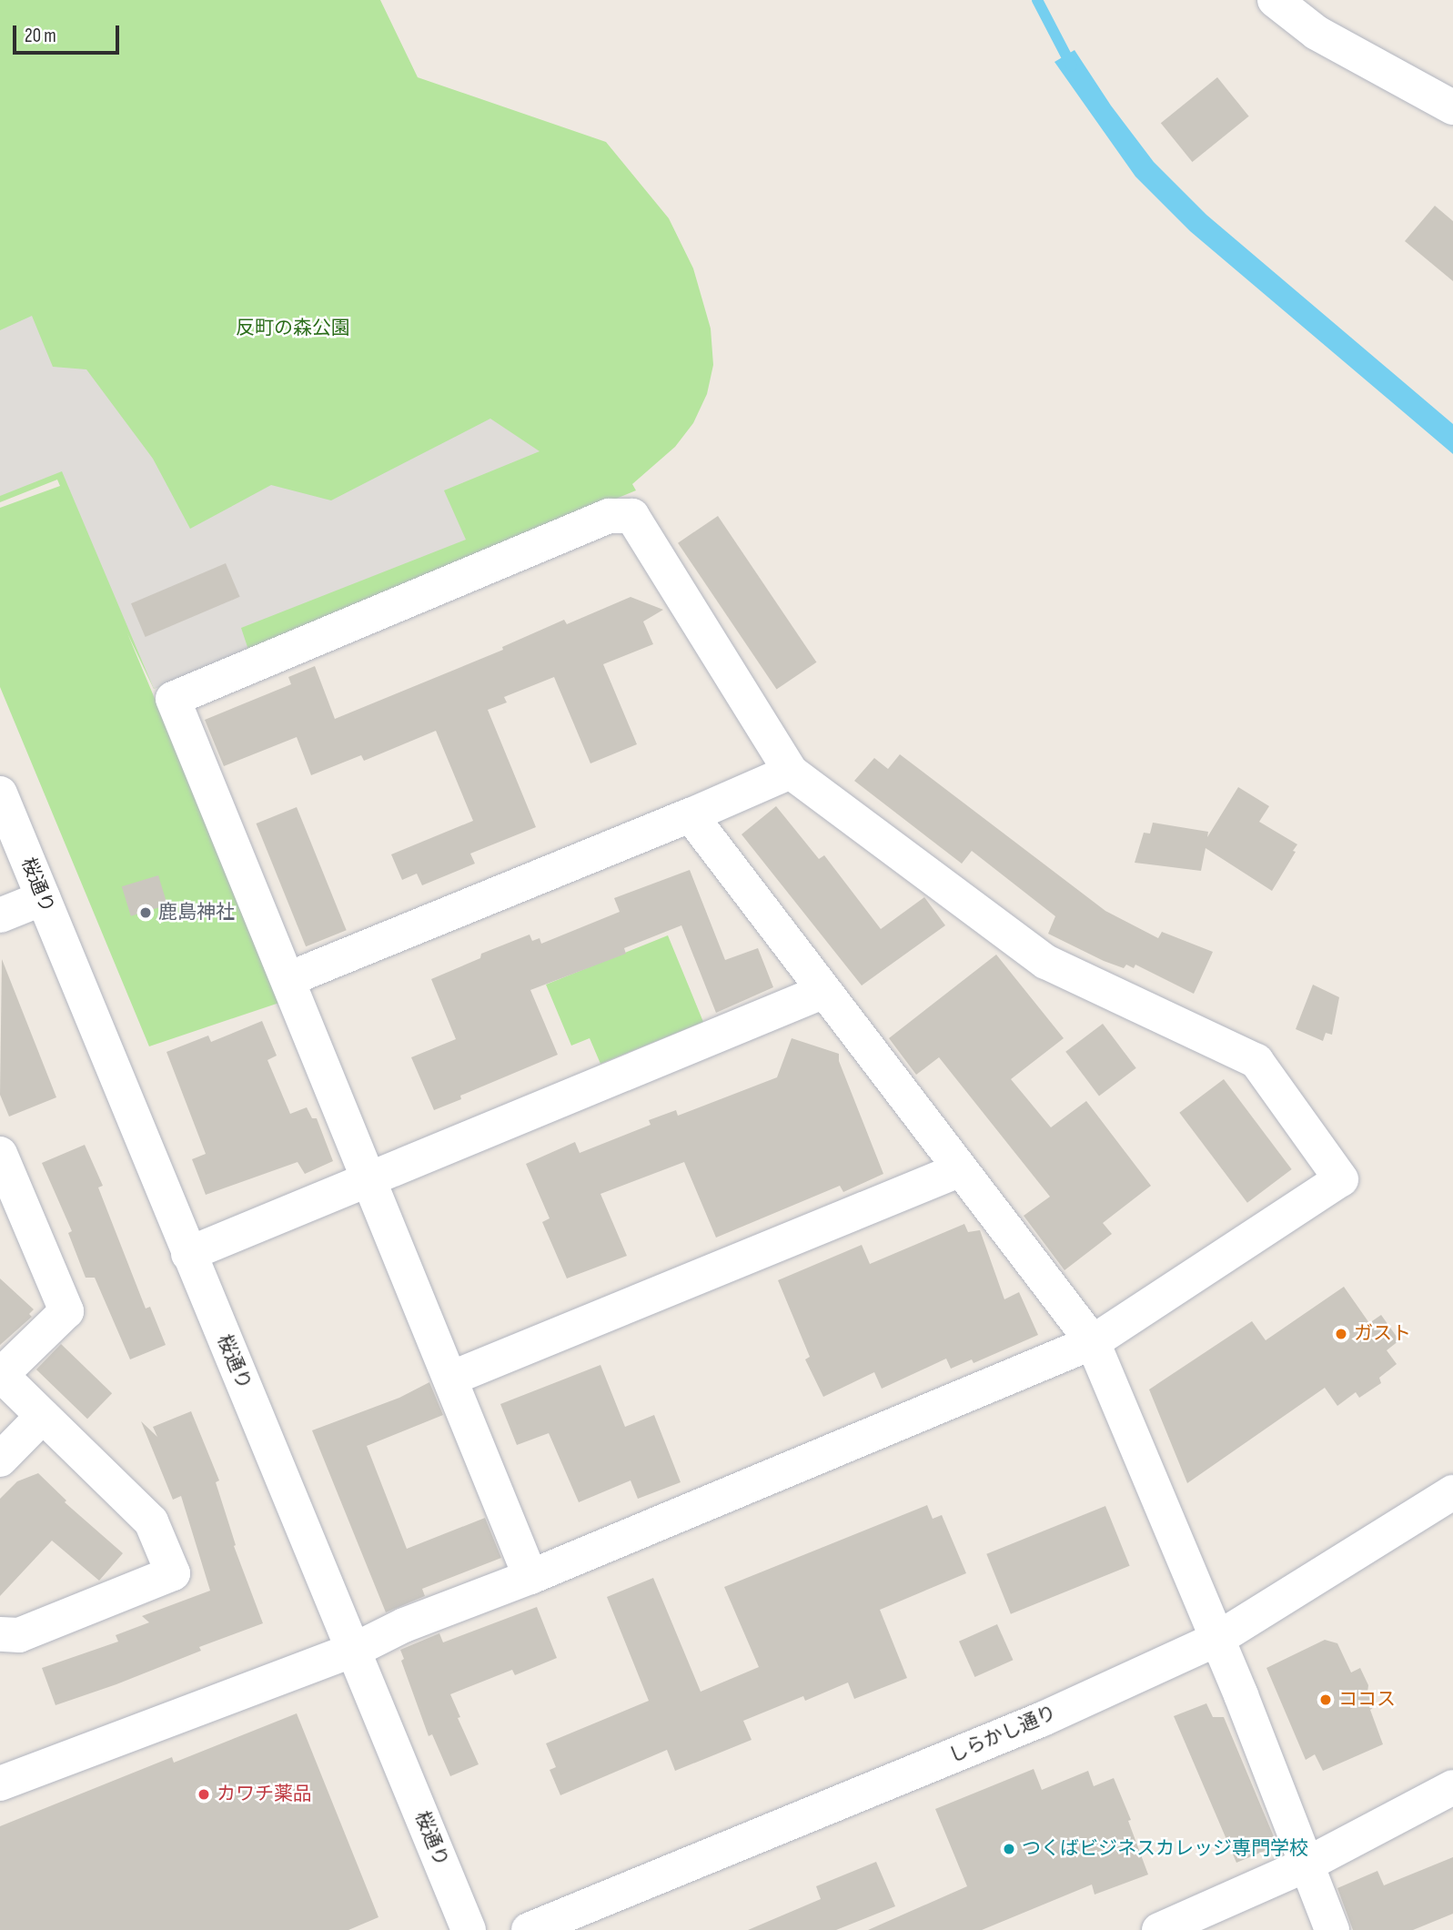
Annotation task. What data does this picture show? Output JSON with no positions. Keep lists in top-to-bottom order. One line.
{"streets":{"street":["桜通り","しらかし通り"]},"parks":["反町の森公園"],"places":["鹿島神社","ガスト","ココス","カワチ薬品","つくばビジネスカレッジ専門学校"],"scale_bar":"20 m"}
